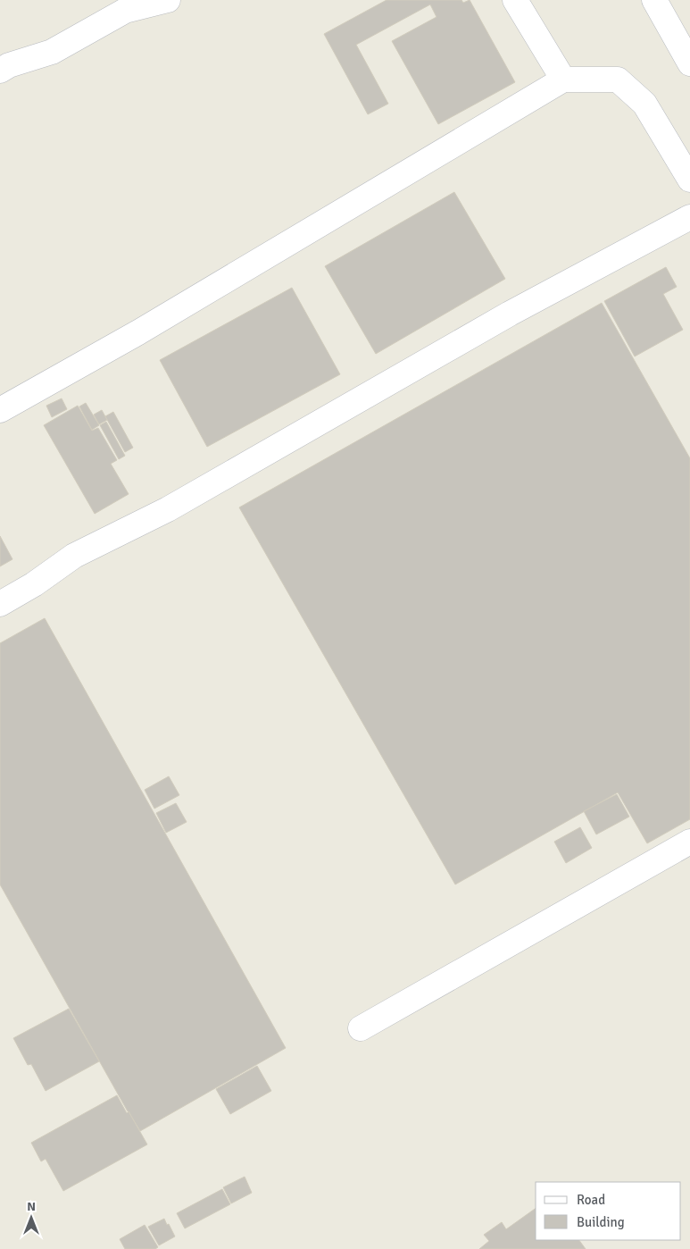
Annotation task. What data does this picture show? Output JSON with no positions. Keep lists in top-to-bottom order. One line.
{"legend":["Road","Building"],"north":"top"}
